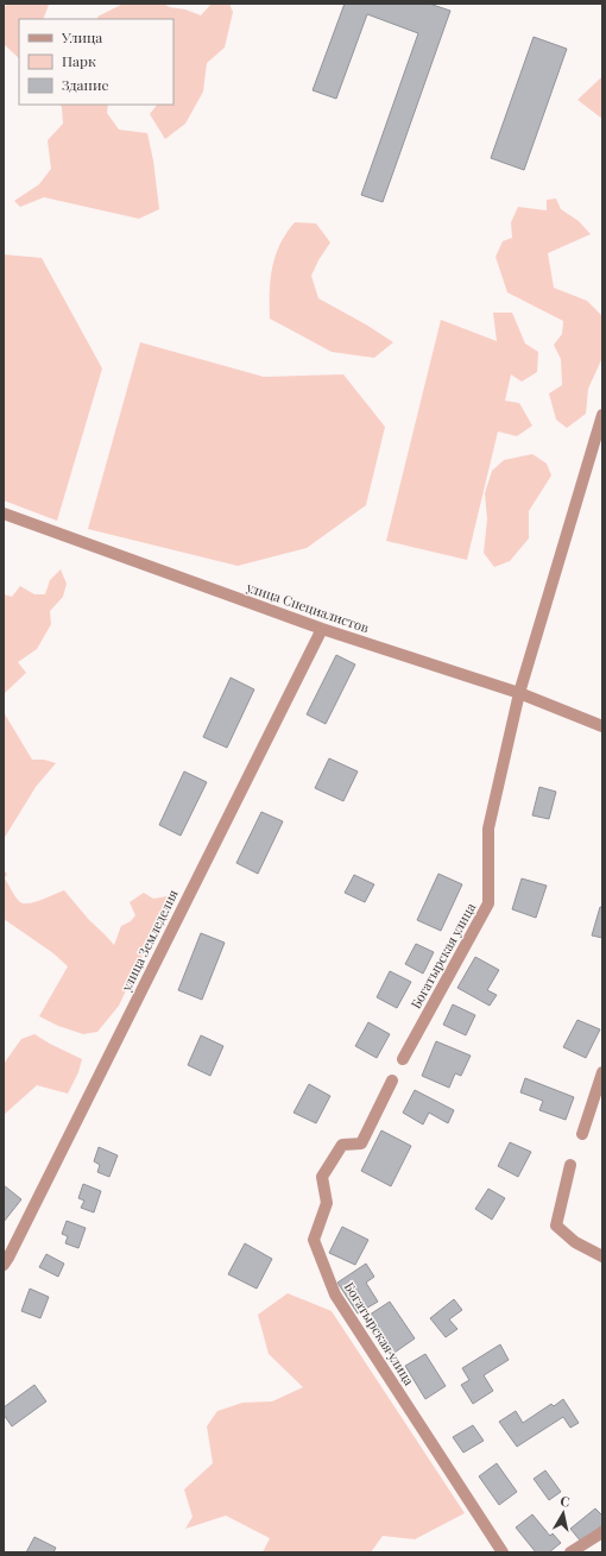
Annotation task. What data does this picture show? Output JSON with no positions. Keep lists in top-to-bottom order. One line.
{"streets":{"street":["улица Специалистов","улица Земледелия","Богатырская улица"]},"crossings":[["улица Специалистов","улица Земледелия"],["улица Специалистов","Богатырская улица"]],"legend":["Улица","Парк","Здание"],"north":"top"}
